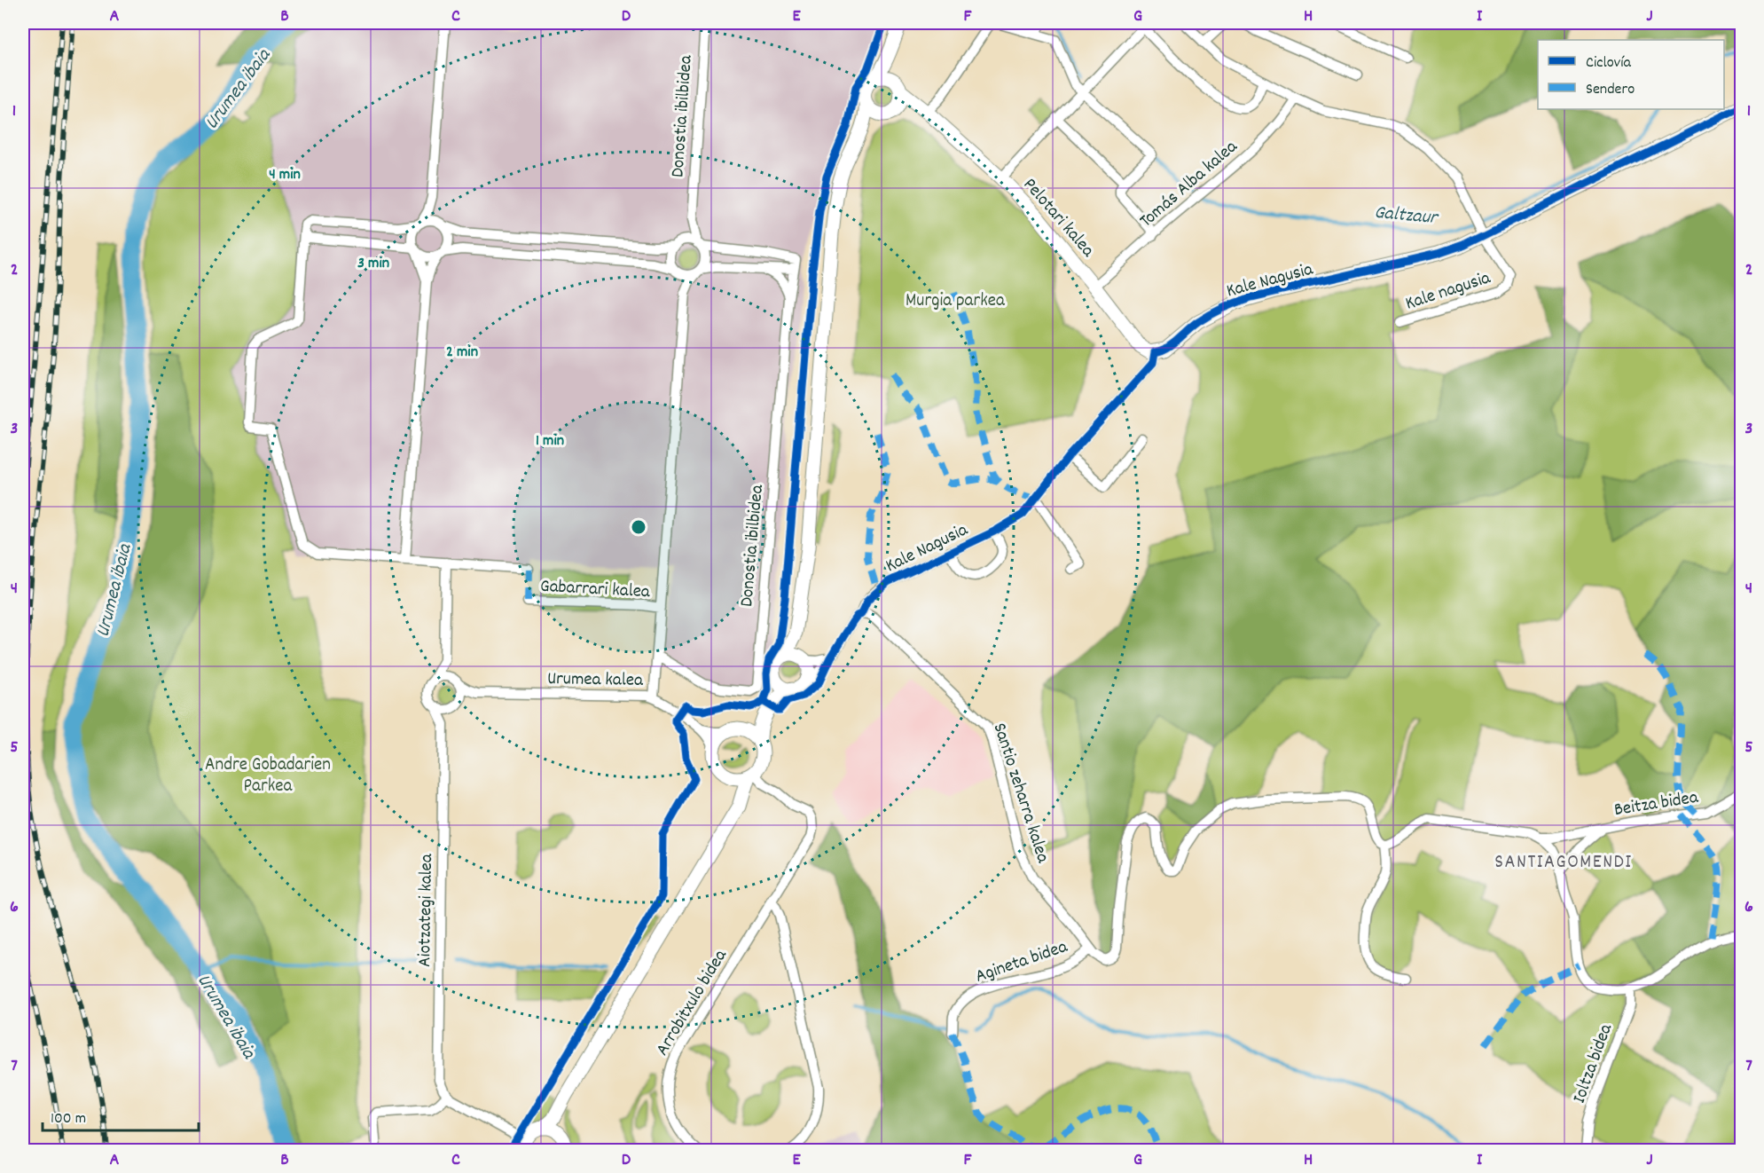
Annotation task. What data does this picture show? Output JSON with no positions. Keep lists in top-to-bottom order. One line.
{"streets":{"main road":["Pelotari kalea","Kale Nagusia"],"street":["Donostia ibilbidea","Tomás Alba kalea","Kale nagusia","Gabarrari kalea","Urumea kalea","Santio zeharra kalea","Beitza bidea","Aiotzategi kalea","Agineta bidea","Arrobitxulo bidea","Ioltza bidea"]},"crossings":[["Tomás Alba kalea","Pelotari kalea"],["Pelotari kalea","Kale Nagusia"],["Kale Nagusia","Kale nagusia"],["Kale Nagusia","Santio zeharra kalea"],["Urumea kalea","Aiotzategi kalea"],["Urumea kalea","Arrobitxulo bidea"],["Santio zeharra kalea","Agineta bidea"]],"districts":["SANTIAGOMENDI"],"water":["Urumea ibaia","Galtzaur"],"parks":["Murgia parkea","Andre Gobadarien Parkea"],"legend":["Ciclovía","Sendero"],"scale_bar":"100 m","grid":{"columns":["A","B","C","D","E","F","G","H","I","J"],"rows":["1","2","3","4","5","6","7"]},"rings":["4 min","3 min","2 min","1 min"]}
